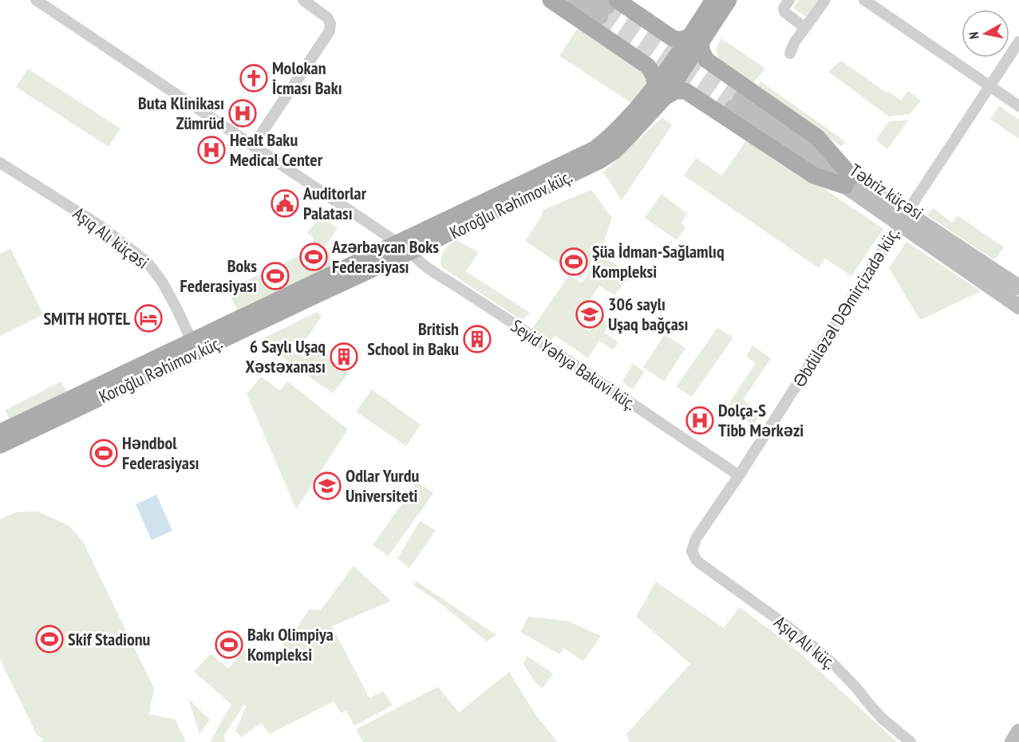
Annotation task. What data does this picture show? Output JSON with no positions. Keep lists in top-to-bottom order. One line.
{"streets":{"main road":["Təbriz küçəsi","Koroğlu Rəhimov küç."],"street":["Aşıq Alı küçəsi","Əbdüləzəl DƏmirçizadə küç.","Seyid Yəhya Bakuvi küç.","Aşıq Alı küç."]},"crossings":[["Təbriz küçəsi","Əbdüləzəl DƏmirçizadə küç."],["Koroğlu Rəhimov küç.","Aşıq Alı küçəsi"],["Koroğlu Rəhimov küç.","Seyid Yəhya Bakuvi küç."],["Əbdüləzəl DƏmirçizadə küç.","Seyid Yəhya Bakuvi küç."],["Əbdüləzəl DƏmirçizadə küç.","Aşıq Alı küç."]],"places":{"church":["Molokan İcması Bakı"],"hospital":["Buta Klinikası Zümrüd","Healt Baku Medical Center","Dolça-S Tibb Mərkəzi"],"public building":["Auditorlar Palatası"],"sports":["Azərbaycan Boks Federasiyası","Şüa İdman-Sağlamlıq Kompleksi","Boks Federasiyası","Həndbol Federasiyası","Skif Stadionu","Bakı Olimpiya Kompleksi"],"school or university":["306 saylı Uşaq bağçası","Odlar Yurdu Universiteti"],"hotel":["SMITH HOTEL"],"building":["British School in Baku","6 Saylı Uşaq Xəstəxanası"]},"north":"left"}
